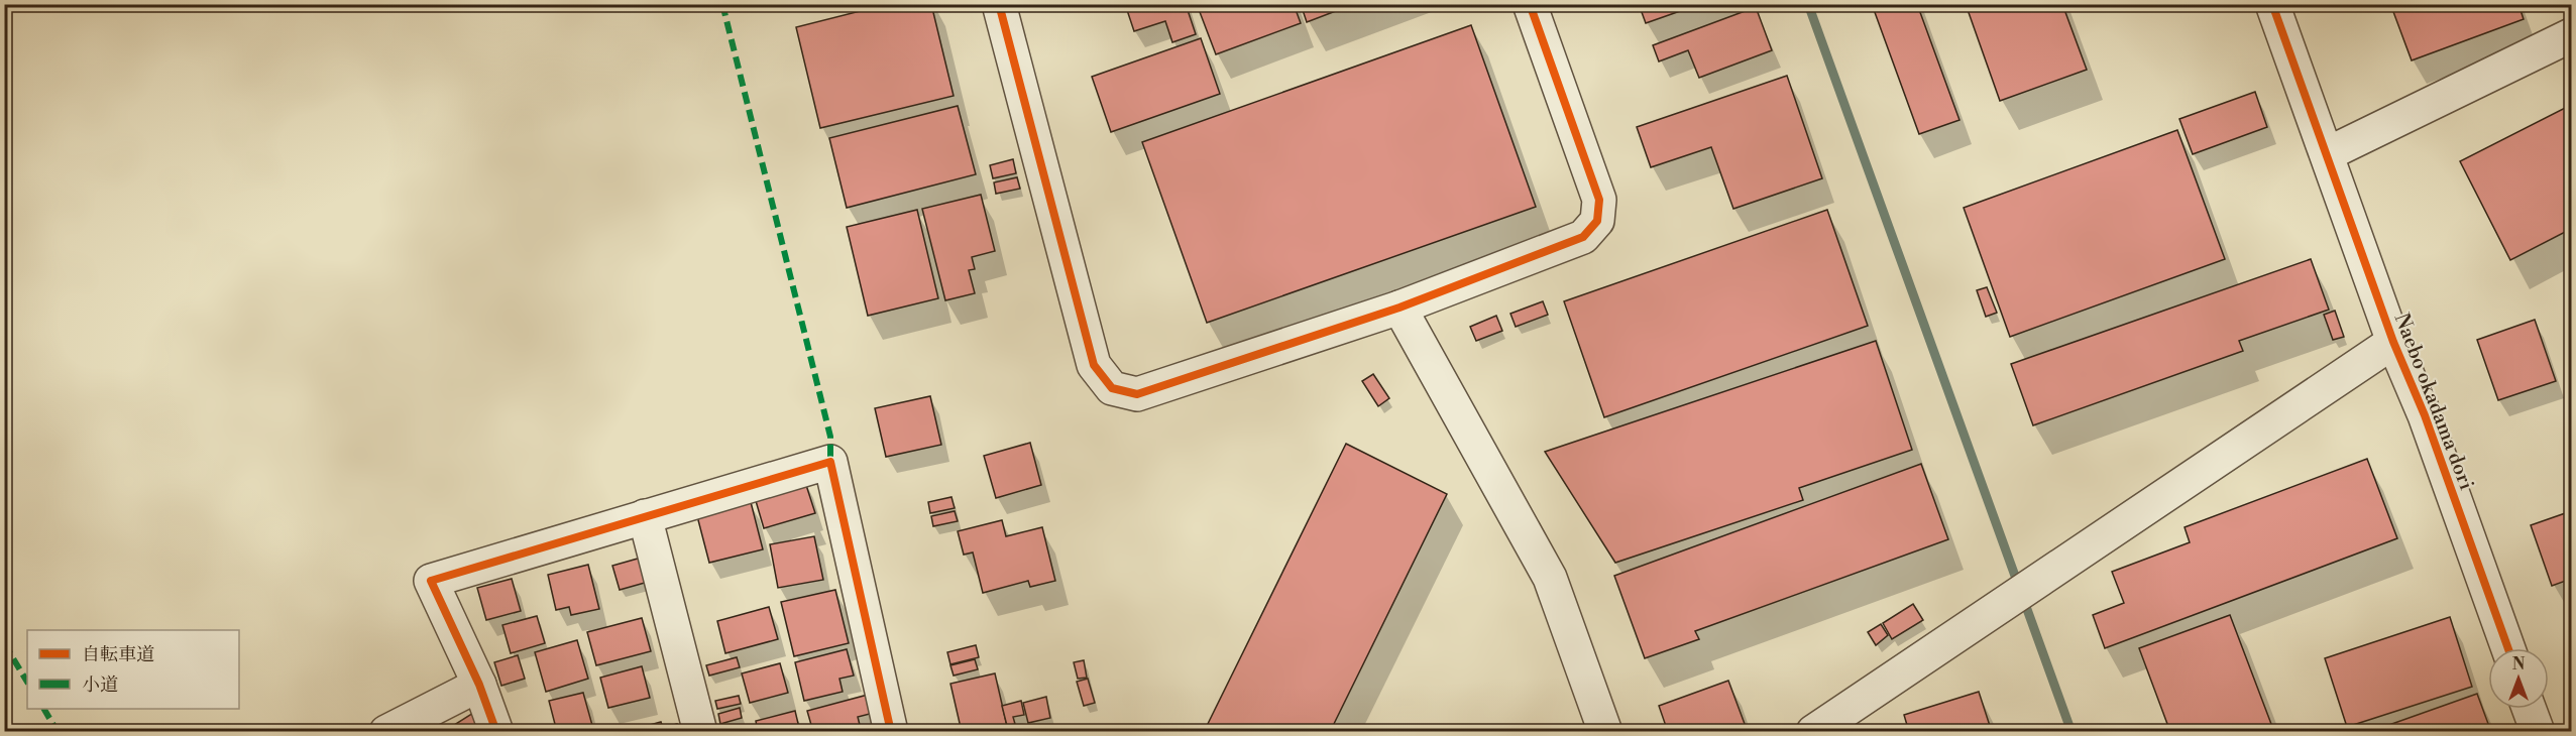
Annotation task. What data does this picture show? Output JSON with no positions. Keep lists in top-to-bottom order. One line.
{"streets":{"street":["Naebo okadama dori"]},"legend":["自転車道","小道"],"north":"top"}
